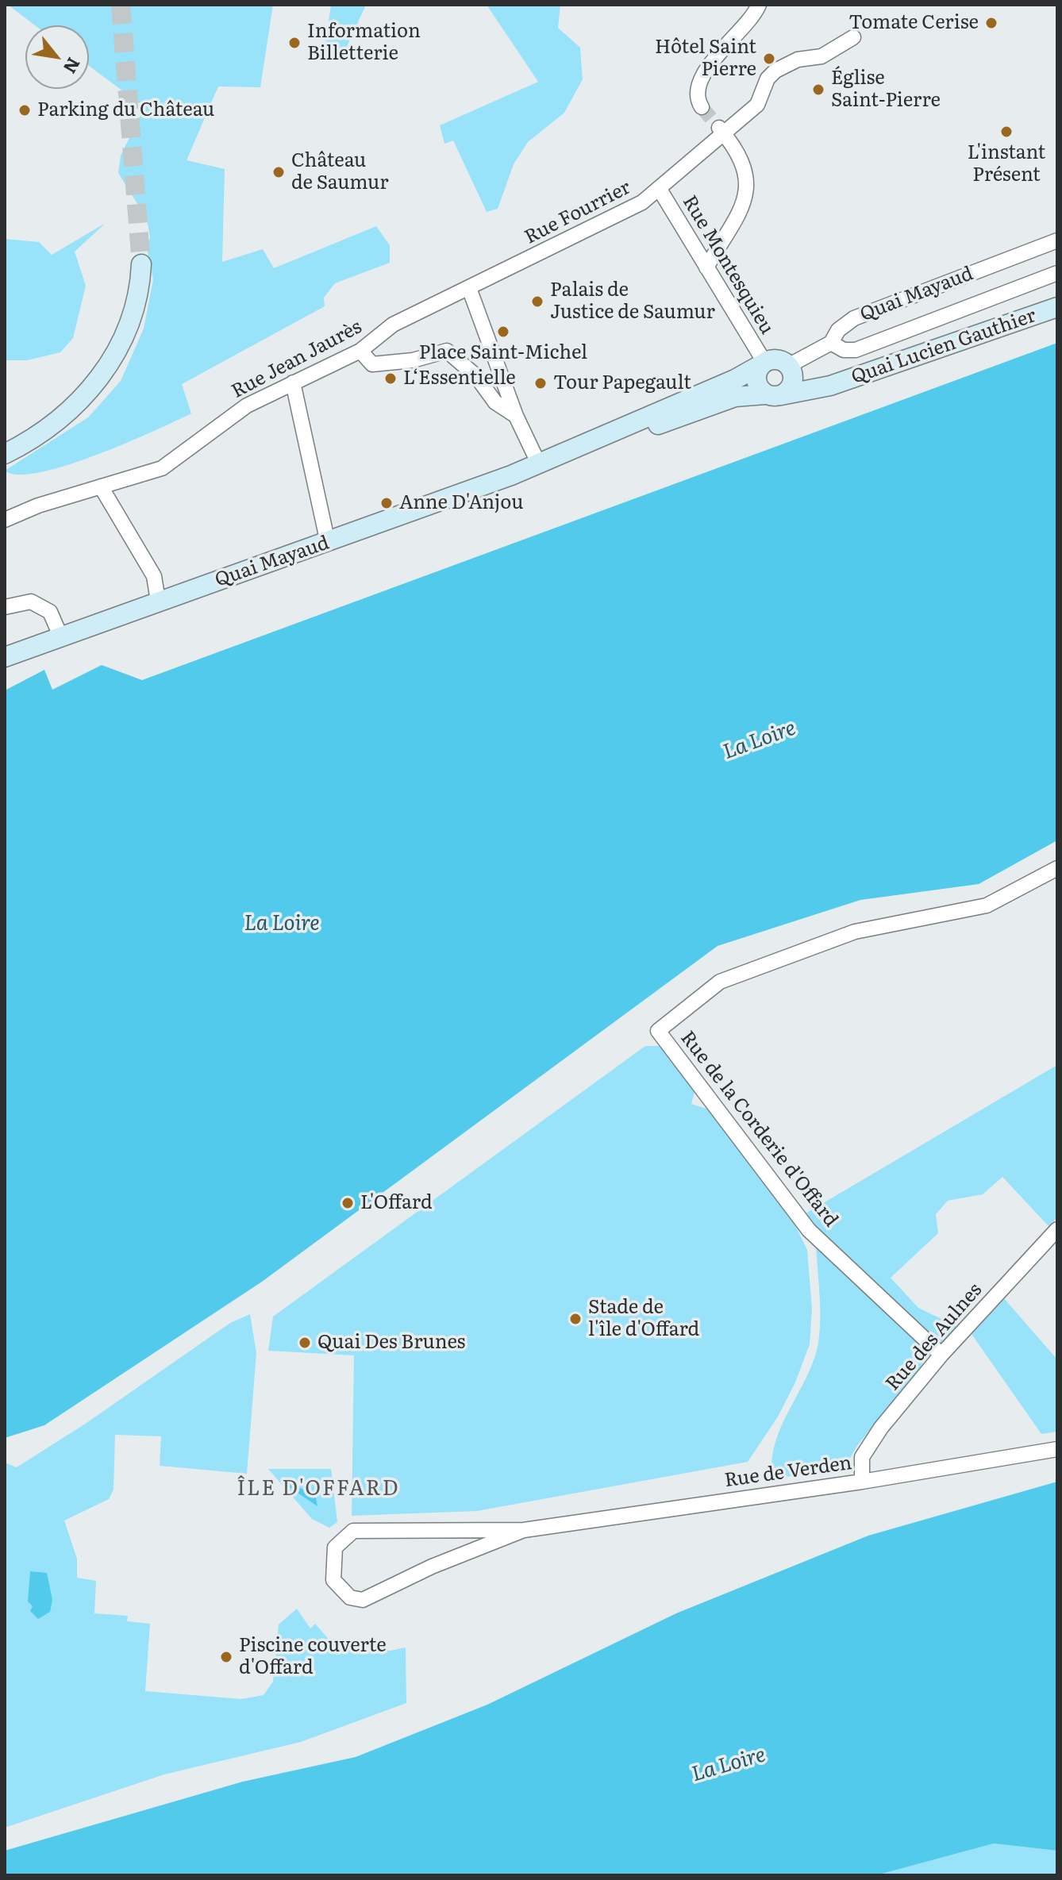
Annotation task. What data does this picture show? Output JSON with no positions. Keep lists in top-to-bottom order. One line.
{"streets":{"main road":["Quai Mayaud","Quai Lucien Gauthier"],"street":["Rue Fourrier","Rue Montesquieu","Rue Jean Jaurès","Rue de la Corderie d'Offard","Rue des Aulnes","Rue de Verden"]},"crossings":[["Rue Fourrier","Rue Montesquieu"],["Rue Fourrier","Rue Jean Jaurès"],["Rue Montesquieu","Quai Mayaud"],["Rue Montesquieu","Quai Lucien Gauthier"],["Quai Mayaud","Quai Lucien Gauthier"],["Rue de la Corderie d'Offard","Rue des Aulnes"],["Rue des Aulnes","Rue de Verden"]],"districts":["ÎLE D'OFFARD"],"water":["La Loire"],"places":["Tomate Cerise","Information Billetterie","Hôtel Saint Pierre","Église Saint-Pierre","Parking du Château","L'instant Présent","Château de Saumur","Palais de Justice de Saumur","Place Saint-Michel","L‘Essentielle","Tour Papegault","Anne D'Anjou","L'Offard","Stade de l'île d'Offard","Quai Des Brunes","Piscine couverte d'Offard"],"north":"bottom right"}
